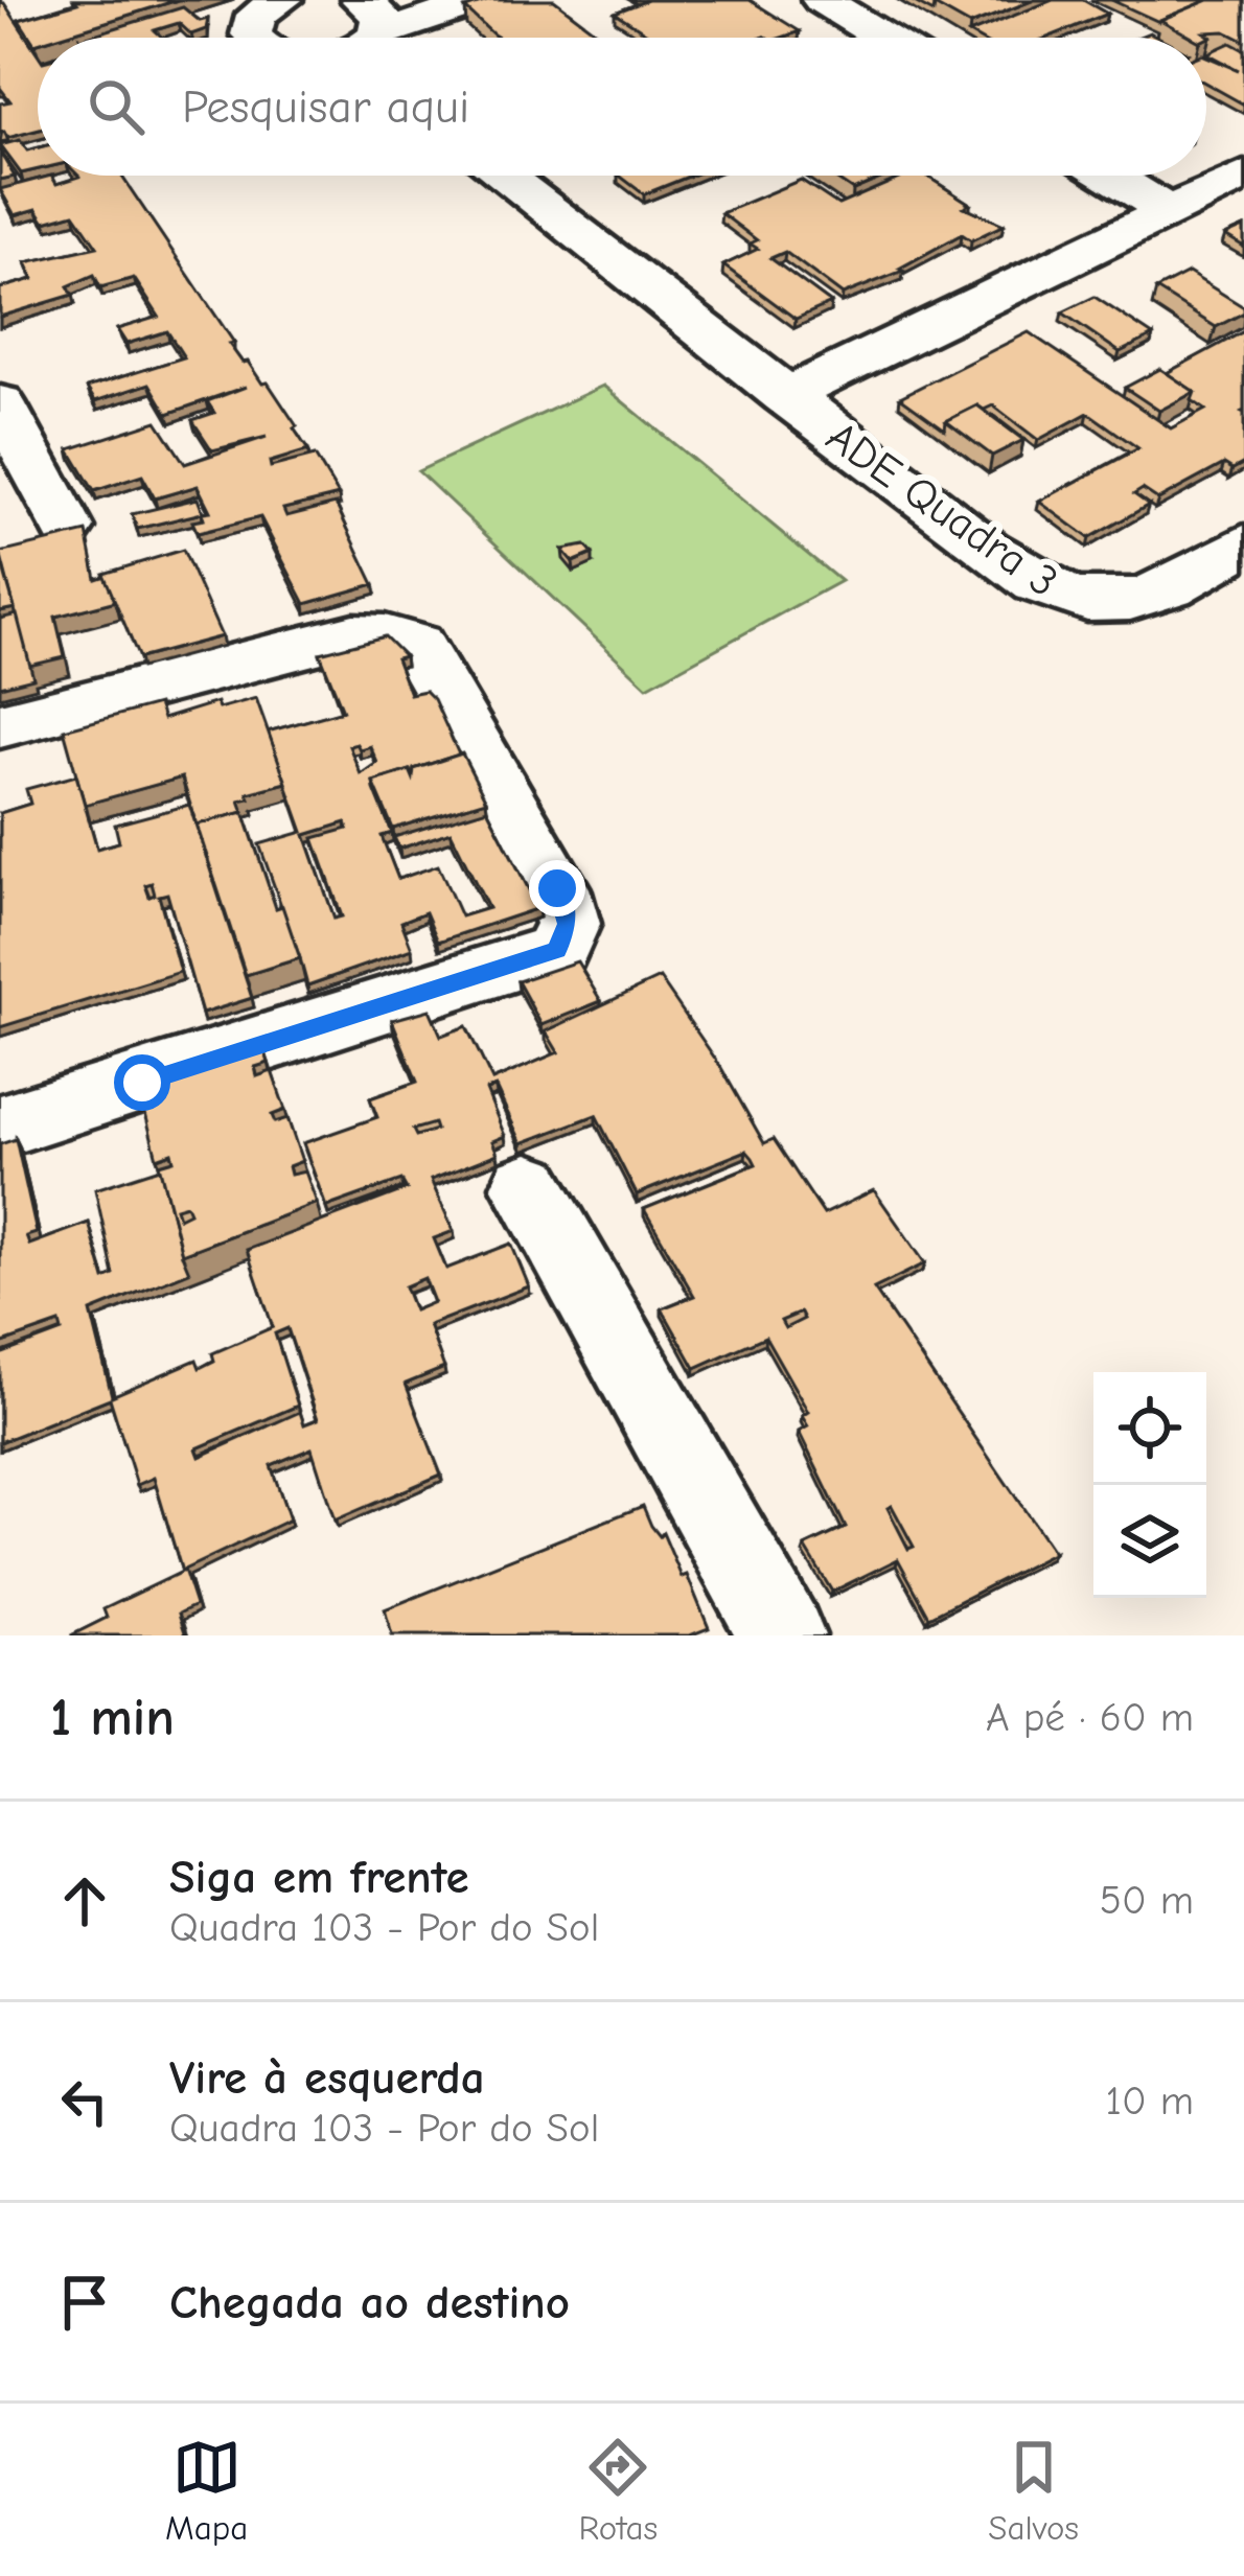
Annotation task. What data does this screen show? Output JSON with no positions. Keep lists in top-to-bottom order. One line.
{"streets":{"street":["ADE Quadra 3"]},"page":{"search":"Pesquisar aqui","heading":["1 min","A pé · 60 m"],"list":[["Siga em frente","Quadra 103 - Por do Sol","50 m"],["Vire à esquerda","Quadra 103 - Por do Sol","10 m"],"Chegada ao destino"],"nav":["Mapa","Rotas","Salvos"]}}
